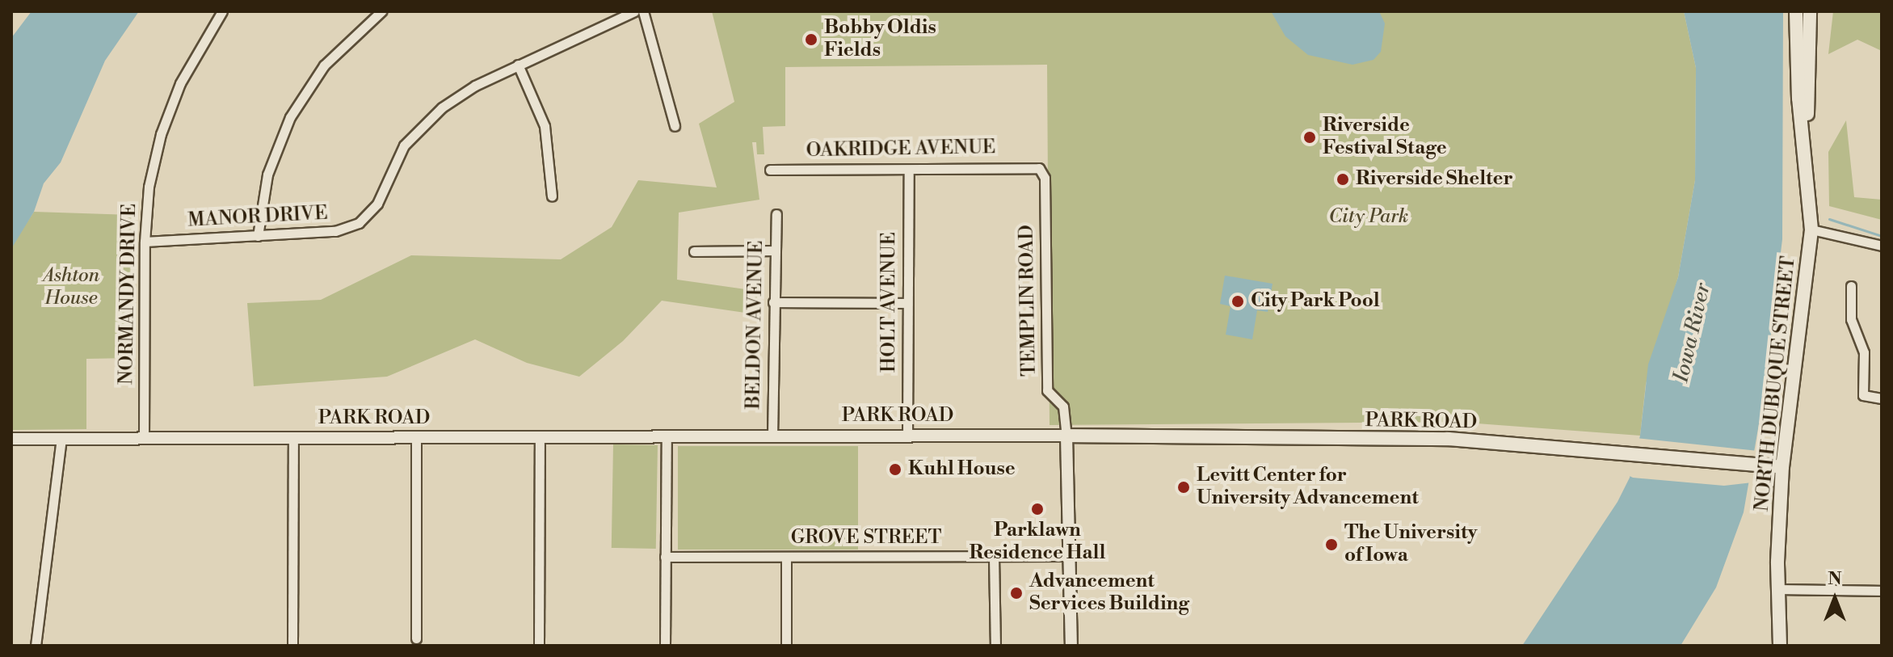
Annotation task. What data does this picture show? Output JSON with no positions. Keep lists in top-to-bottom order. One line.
{"streets":{"main road":["NORTH DUBUQUE STREET","PARK ROAD"],"street":["OAKRIDGE AVENUE","MANOR DRIVE","NORMANDY DRIVE","TEMPLIN ROAD","HOLT AVENUE","BELDON AVENUE","GROVE STREET"]},"crossings":[["OAKRIDGE AVENUE","TEMPLIN ROAD"],["OAKRIDGE AVENUE","HOLT AVENUE"],["MANOR DRIVE","NORMANDY DRIVE"],["NORMANDY DRIVE","PARK ROAD"],["TEMPLIN ROAD","PARK ROAD"],["HOLT AVENUE","PARK ROAD"],["BELDON AVENUE","PARK ROAD"],["NORTH DUBUQUE STREET","PARK ROAD"]],"water":["Iowa River"],"parks":["City Park","Ashton House"],"places":["Bobby Oldis Fields","Riverside Festival Stage","Riverside Shelter","City Park Pool","Kuhl House","Levitt Center for University Advancement","Parklawn Residence Hall","The University of Iowa","Advancement Services Building"],"north":"top"}
